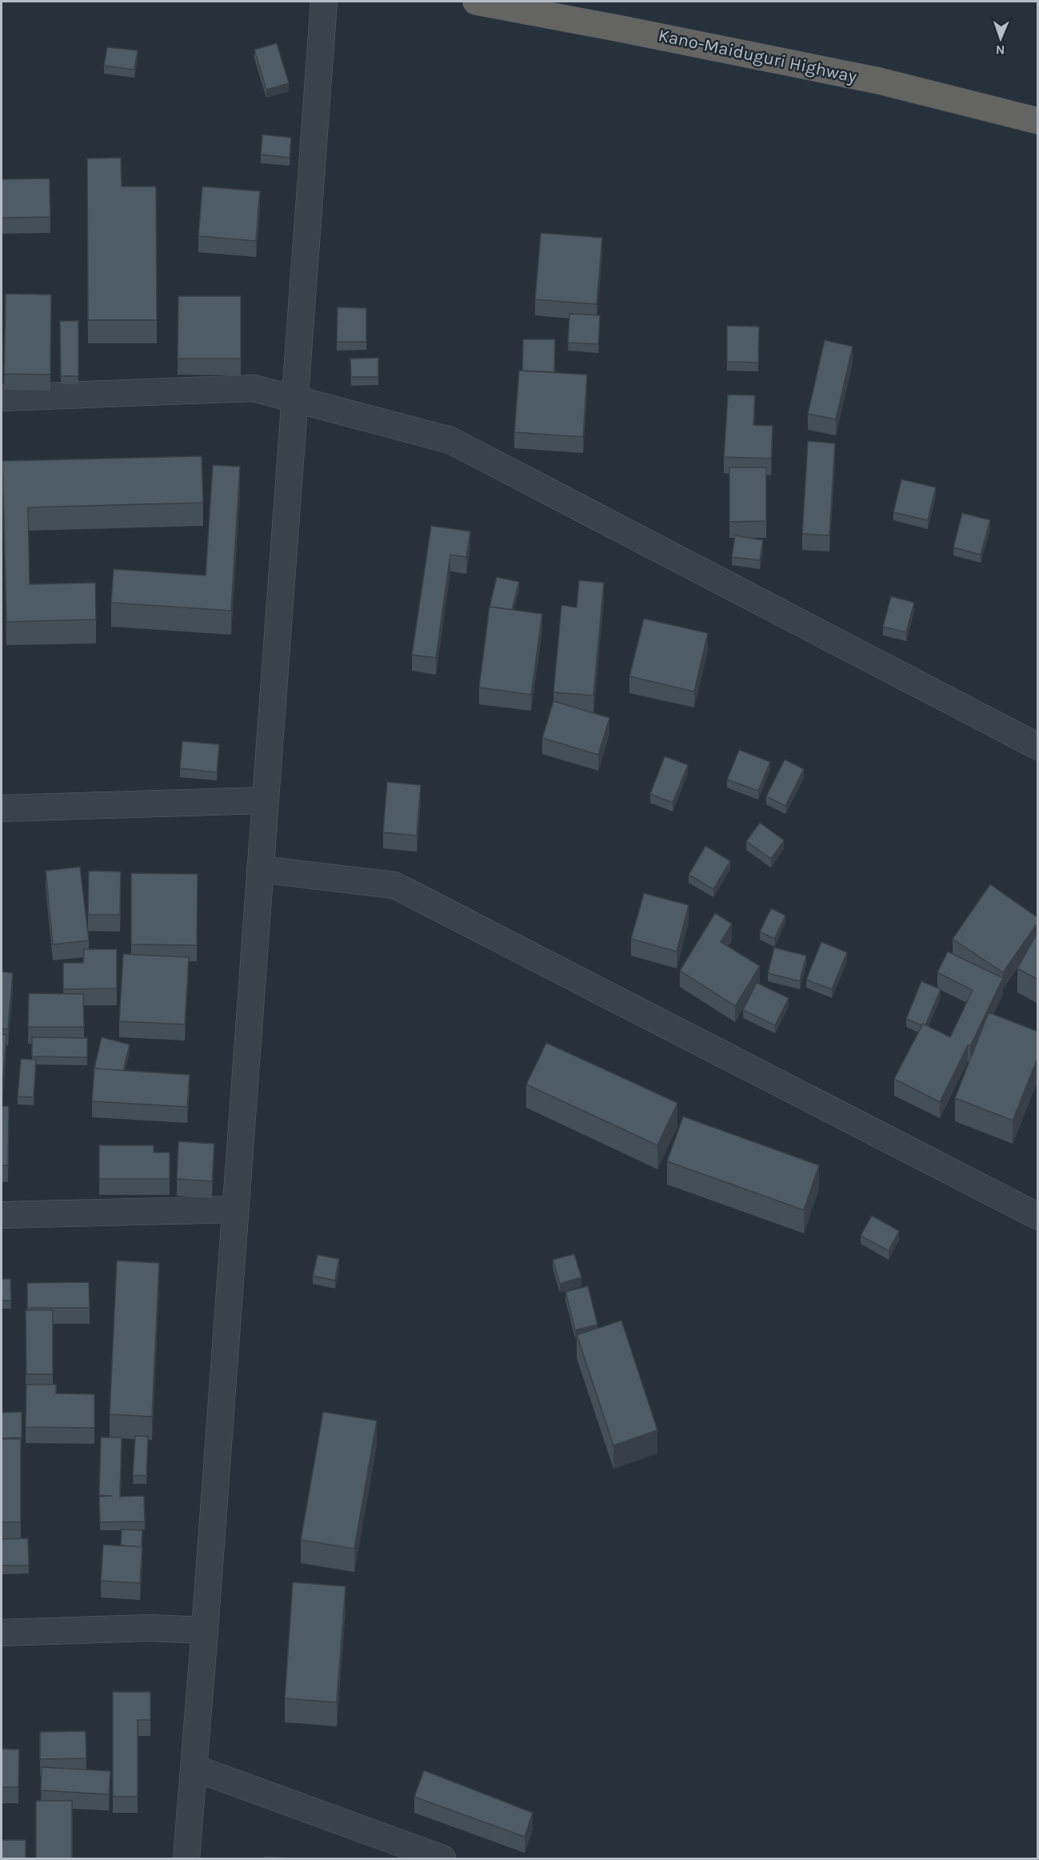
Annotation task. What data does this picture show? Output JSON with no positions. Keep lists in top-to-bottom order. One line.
{"streets":{"highway":["Kano-Maiduguri Highway"]},"north":"bottom"}
